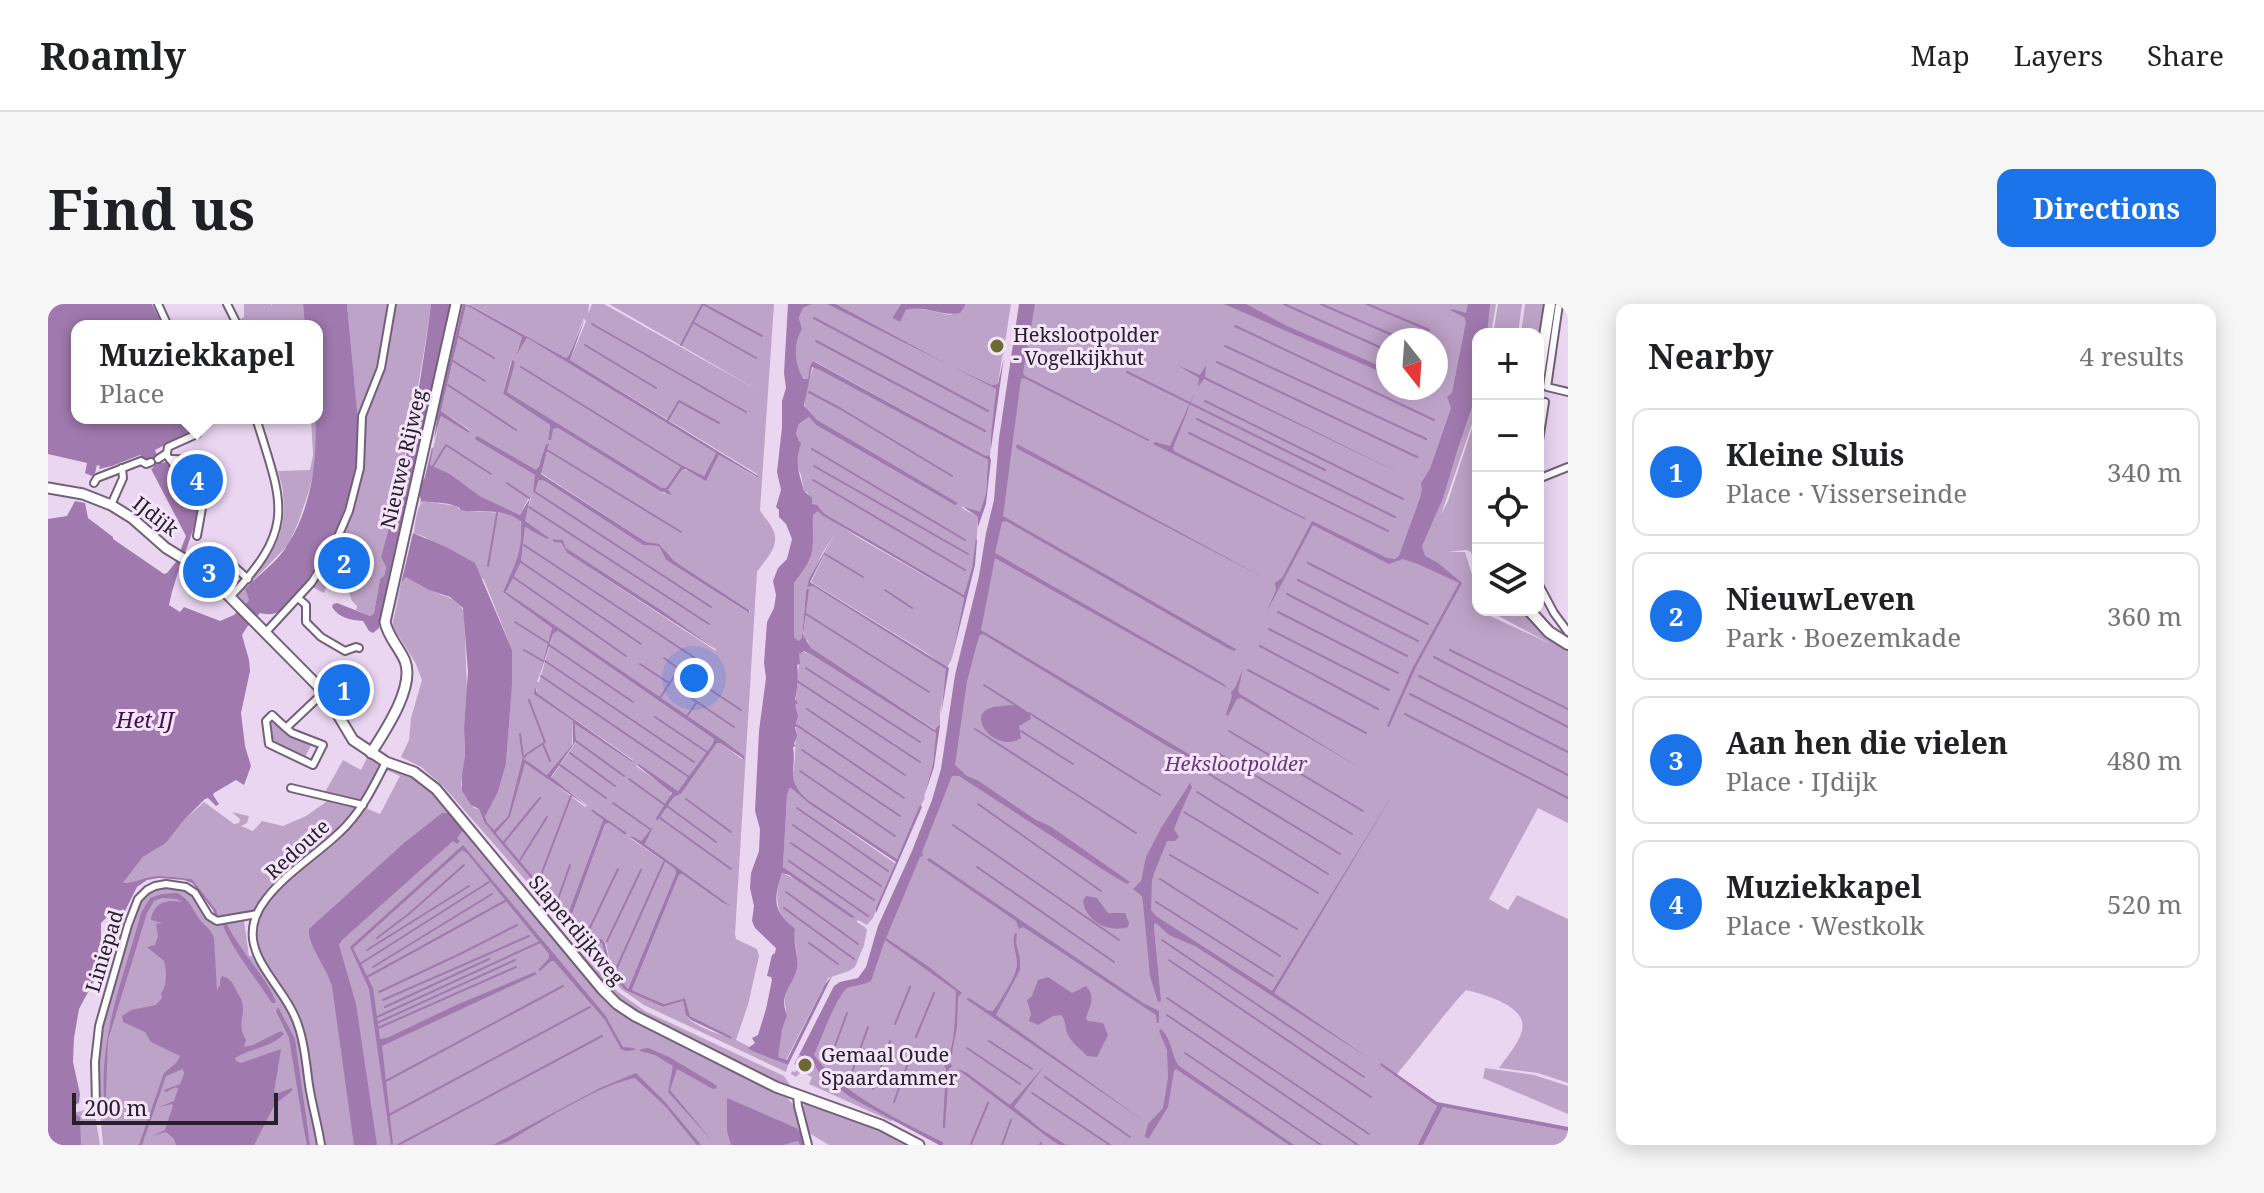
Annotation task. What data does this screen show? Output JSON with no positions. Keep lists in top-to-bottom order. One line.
{"streets":{"street":["Nieuwe Rijweg","IJdijk","Redoute","Slaperdijkweg","Liniepad"]},"crossings":[["Nieuwe Rijweg","Slaperdijkweg"],["IJdijk","Slaperdijkweg"],["Redoute","Slaperdijkweg"],["Redoute","Liniepad"]],"water":["Het IJ"],"parks":["Hekslootpolder"],"places":["Hekslootpolder - Vogelkijkhut","Gemaal Oude Spaardammer"],"scale_bar":"200 m","north":"bottom","page":{"header":"Roamly","nav":["Map","Layers","Share"],"buttons":"Directions","title":"Find us","heading":["Nearby","4 results"],"popup":["Muziekkapel","Place"],"map_buttons":["+","−"],"list":[{"mark":"1","name":"Kleine Sluis","note":"Place · Visserseinde","value":"340 m"},{"mark":"2","name":"NieuwLeven","note":"Park · Boezemkade","value":"360 m"},{"mark":"3","name":"Aan hen die vielen","note":"Place · IJdijk","value":"480 m"},{"mark":"4","name":"Muziekkapel","note":"Place · Westkolk","value":"520 m"}],"pins":["4","2","3","1"],"scale":"200 m"}}
